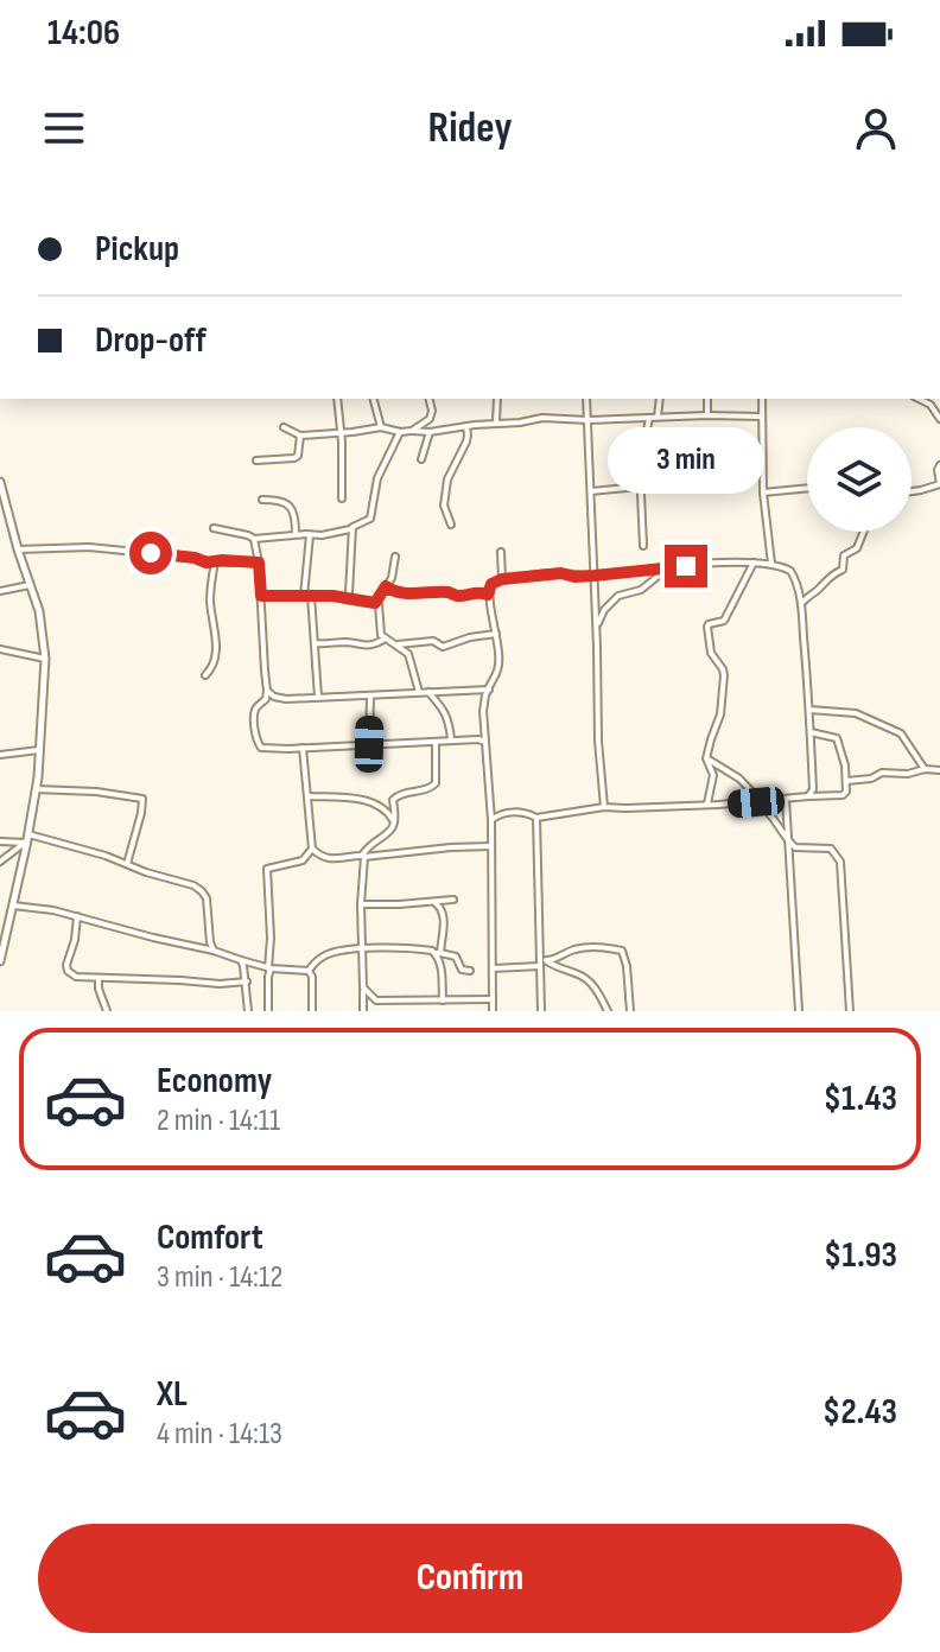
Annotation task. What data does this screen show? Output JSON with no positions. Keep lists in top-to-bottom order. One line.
{"page":{"status":"14:06","header":"Ridey","banner":["Pickup","Drop-off"],"bubble":"3 min","list":[{"name":"Economy","note":"2 min · 14:11","value":"$1.43"},{"name":"Comfort","note":"3 min · 14:12","value":"$1.93"},{"name":"XL","note":"4 min · 14:13","value":"$2.43"}],"buttons":"Confirm"}}
